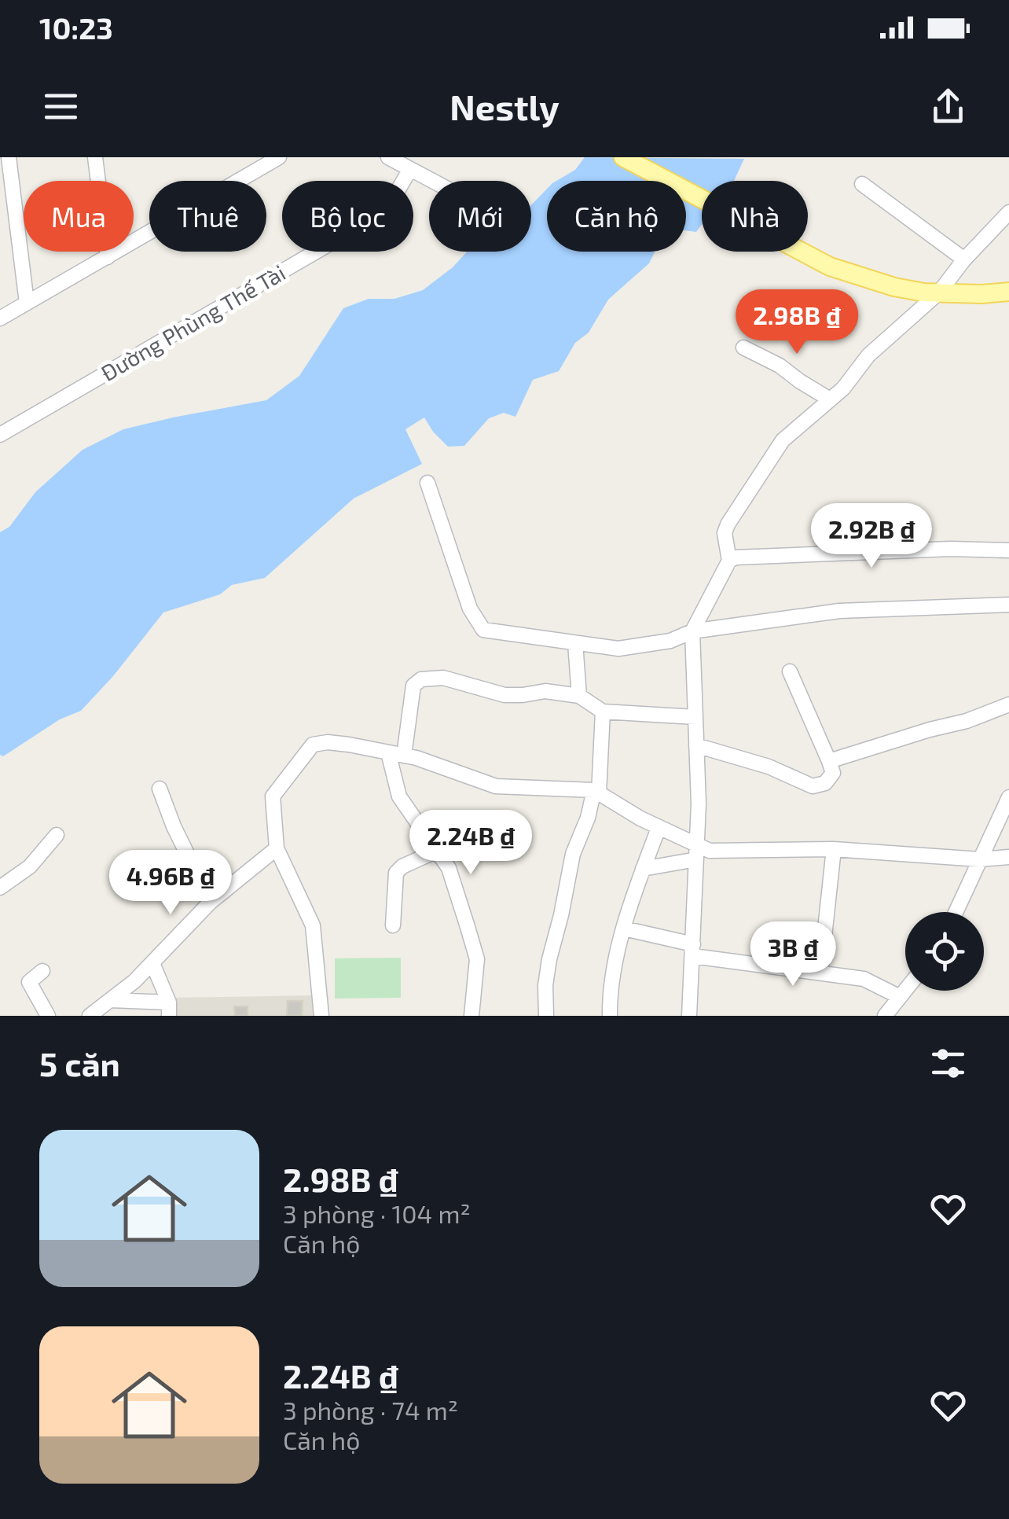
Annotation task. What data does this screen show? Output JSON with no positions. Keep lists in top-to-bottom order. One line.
{"streets":{"street":["Đường Phùng Thế Tài"]},"page":{"status":"10:23","header":"Nestly","chip":["Mua","Thuê","Bộ lọc","Mới","Căn hộ","Nhà"],"price":["2.98B ₫","2.92B ₫","2.24B ₫","4.96B ₫","3B ₫"],"heading":"5 căn","list":[{"name":"2.98B ₫","note":"3 phòng · 104 m² · Căn hộ"},{"name":"2.24B ₫","note":"3 phòng · 74 m² · Căn hộ"}]}}
